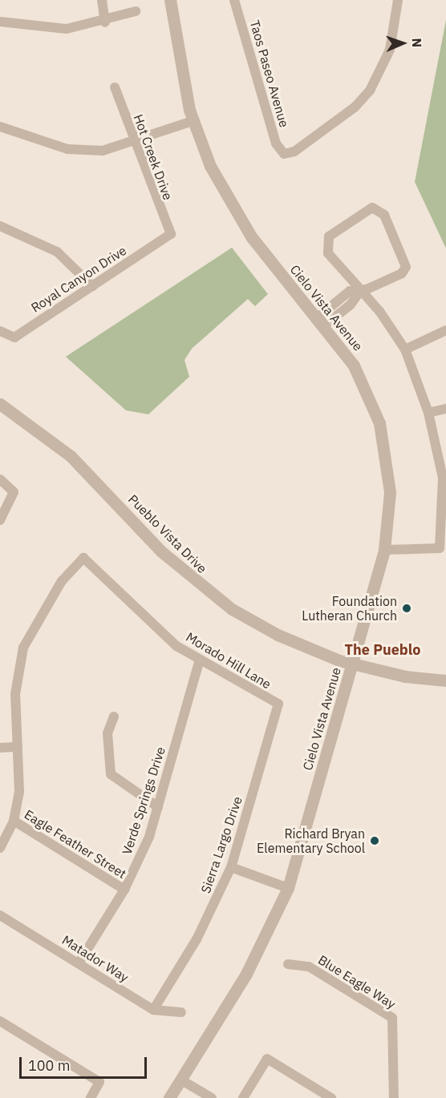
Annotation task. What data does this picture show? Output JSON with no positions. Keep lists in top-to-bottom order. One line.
{"streets":{"street":["Taos Paseo Avenue","Hot Creek Drive","Royal Canyon Drive","Cielo Vista Avenue","Pueblo Vista Drive","Morado Hill Lane","Verde Springs Drive","Eagle Feather Street","Sierra Largo Drive","Matador Way","Blue Eagle Way"]},"crossings":[["Hot Creek Drive","Royal Canyon Drive"],["Cielo Vista Avenue","Pueblo Vista Drive"],["Morado Hill Lane","Verde Springs Drive"],["Morado Hill Lane","Sierra Largo Drive"],["Verde Springs Drive","Eagle Feather Street"],["Verde Springs Drive","Matador Way"],["Sierra Largo Drive","Matador Way"]],"districts":["The Pueblo"],"places":["Foundation Lutheran Church","Richard Bryan Elementary School"],"scale_bar":"100 m","north":"right"}
